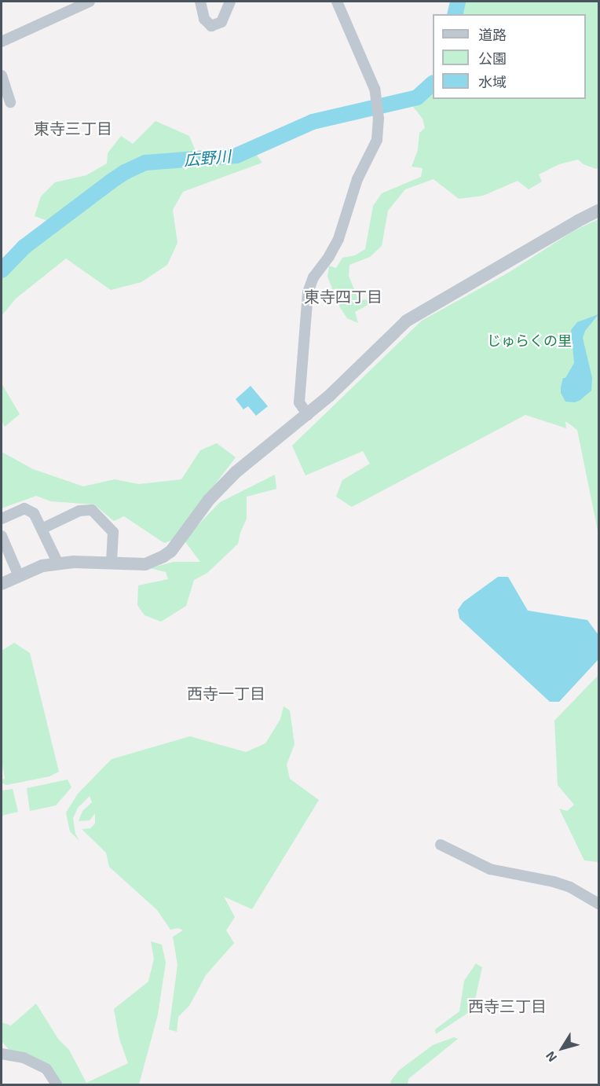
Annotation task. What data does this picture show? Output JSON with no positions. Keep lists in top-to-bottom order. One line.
{"districts":["東寺三丁目","東寺四丁目","西寺一丁目","西寺三丁目"],"water":["広野川"],"parks":["じゅらくの里"],"legend":["道路","公園","水域"],"north":"bottom left"}
